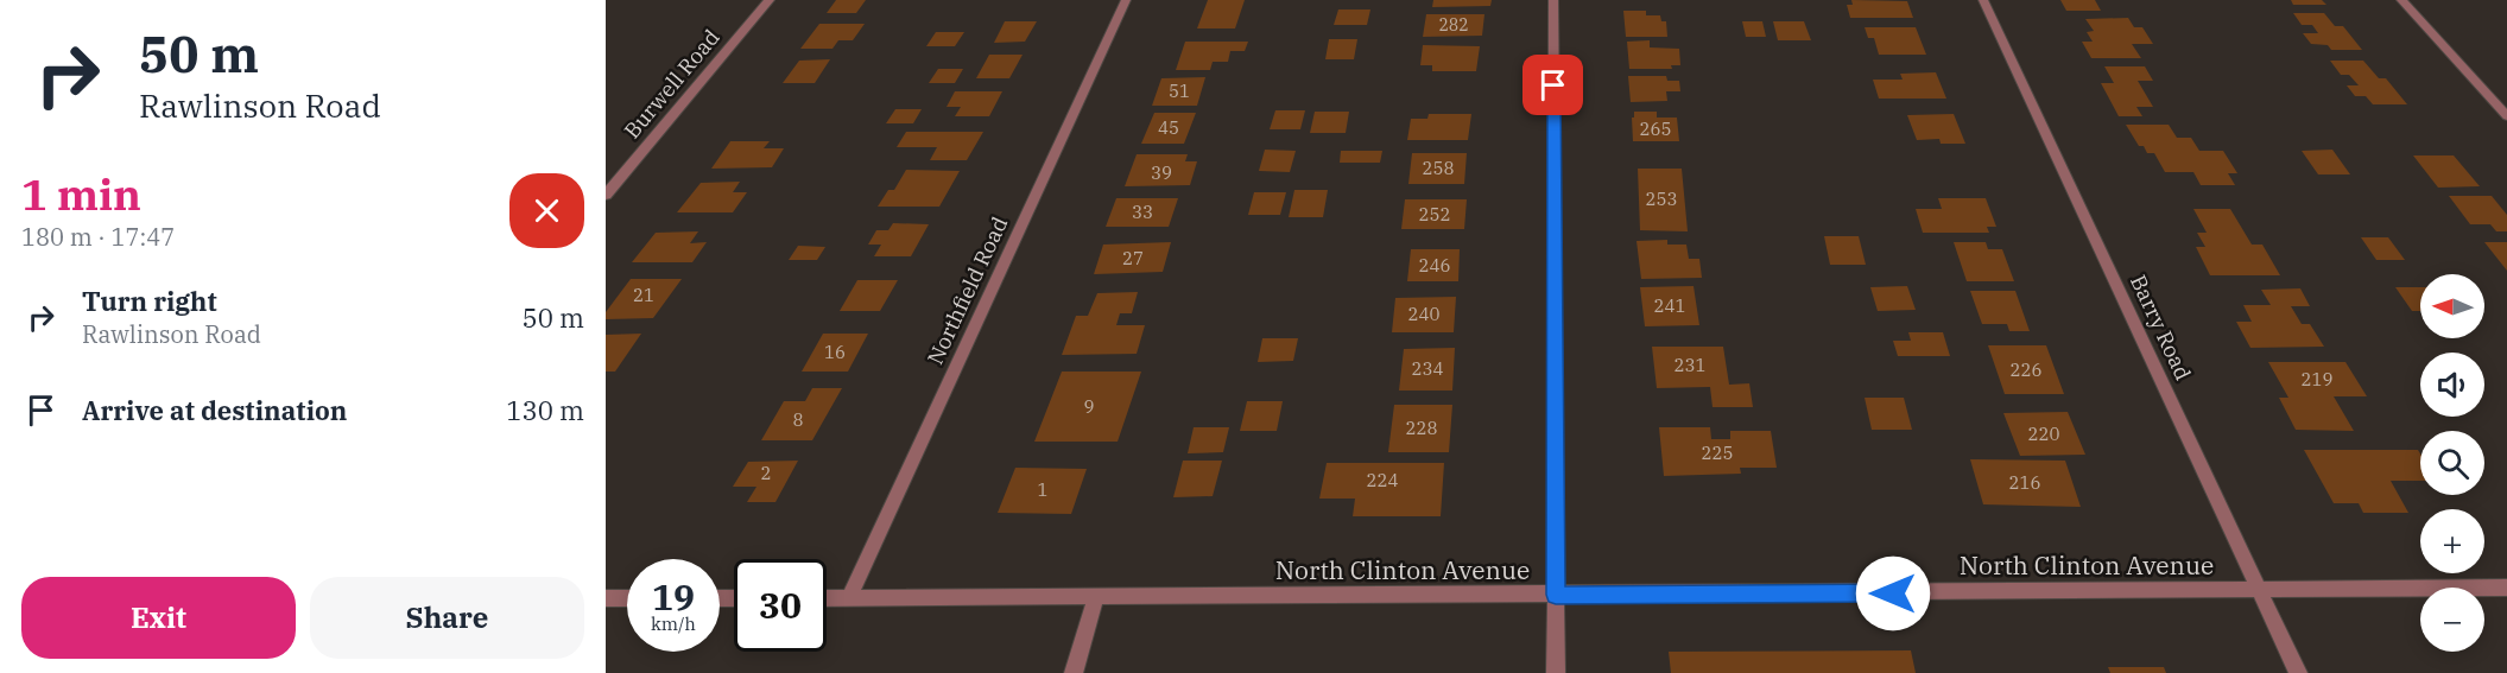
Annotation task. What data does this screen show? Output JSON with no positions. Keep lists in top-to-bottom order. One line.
{"streets":{"street":["Burwell Road","Northfield Road","Barry Road","North Clinton Avenue"]},"crossings":[["Northfield Road","North Clinton Avenue"],["Barry Road","North Clinton Avenue"]],"house_numbers":["282","51","45","265","258","39","253","33","252","27","246","21","241","240","16","231","234","226","219","9","8","228","220","225","2","224","216","1"],"north":"left","page":{"turn":["50 m","Rawlinson Road"],"heading":["1 min","180 m · 17:47"],"list":[{"name":"Turn right","note":"Rawlinson Road","value":"50 m"},{"name":"Arrive at destination","value":"130 m"}],"map_buttons":["+","−"],"speed":"19 km/h","limit":"30","buttons":["Exit","Share"]}}
